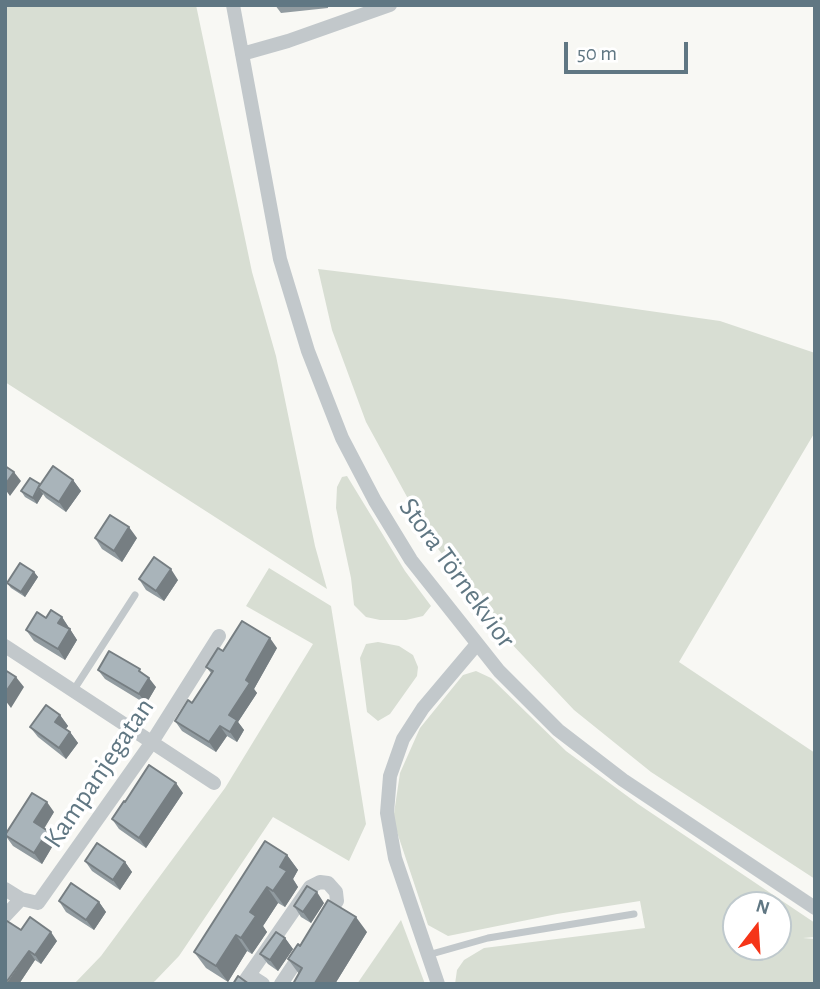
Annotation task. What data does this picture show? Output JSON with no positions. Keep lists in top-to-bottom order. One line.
{"streets":{"street":["Stora Törnekvior","Kampanjegatan"]},"scale_bar":"50 m","north":"top"}
